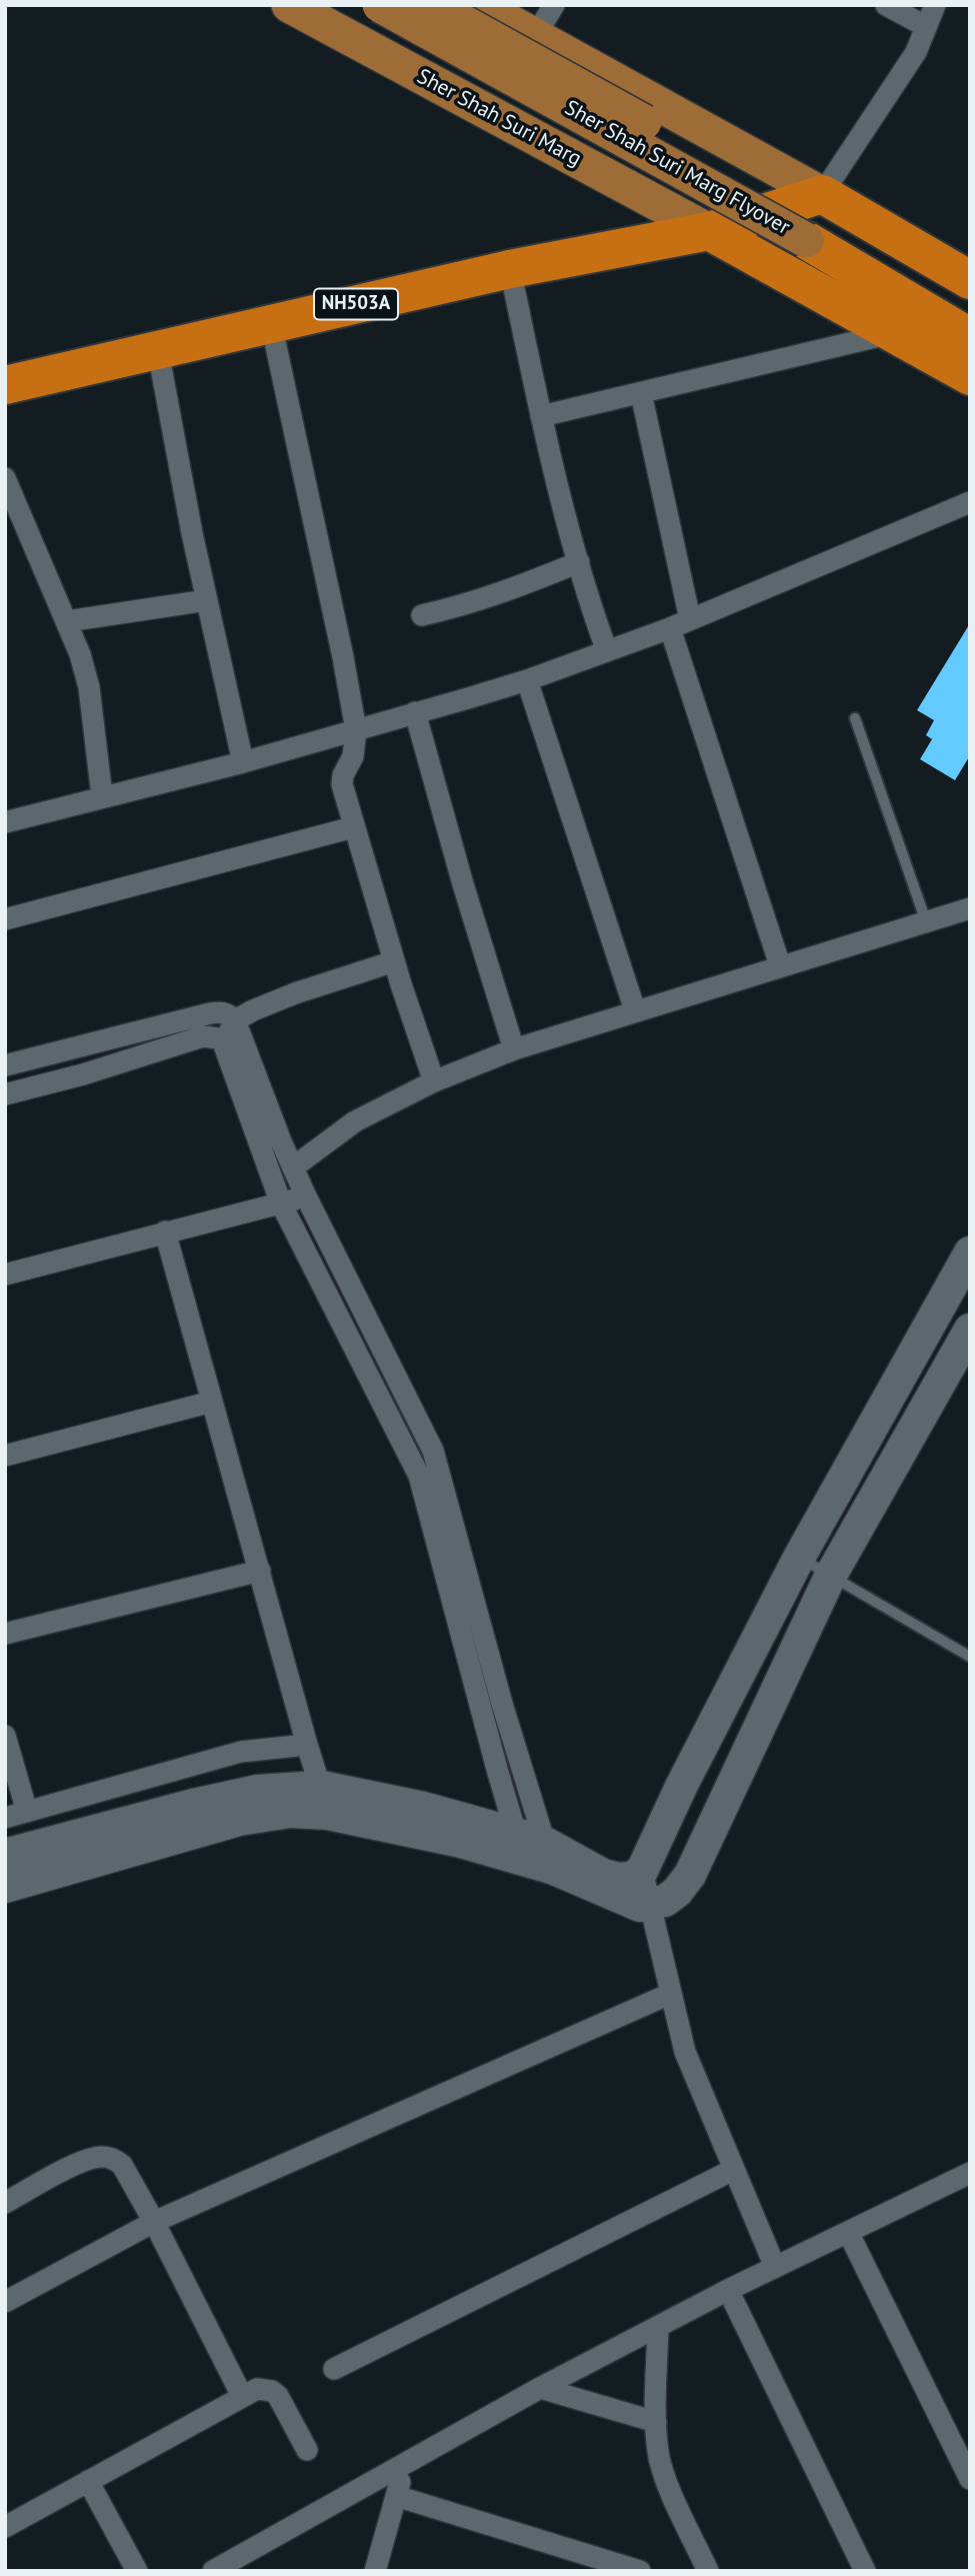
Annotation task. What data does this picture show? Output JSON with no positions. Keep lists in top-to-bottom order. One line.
{"streets":{"highway":["Sher Shah Suri Marg Flyover","NH503A"],"main road":["Sher Shah Suri Marg"]},"crossings":[["Sher Shah Suri Marg","NH503A"],["Sher Shah Suri Marg Flyover","NH503A"]]}
